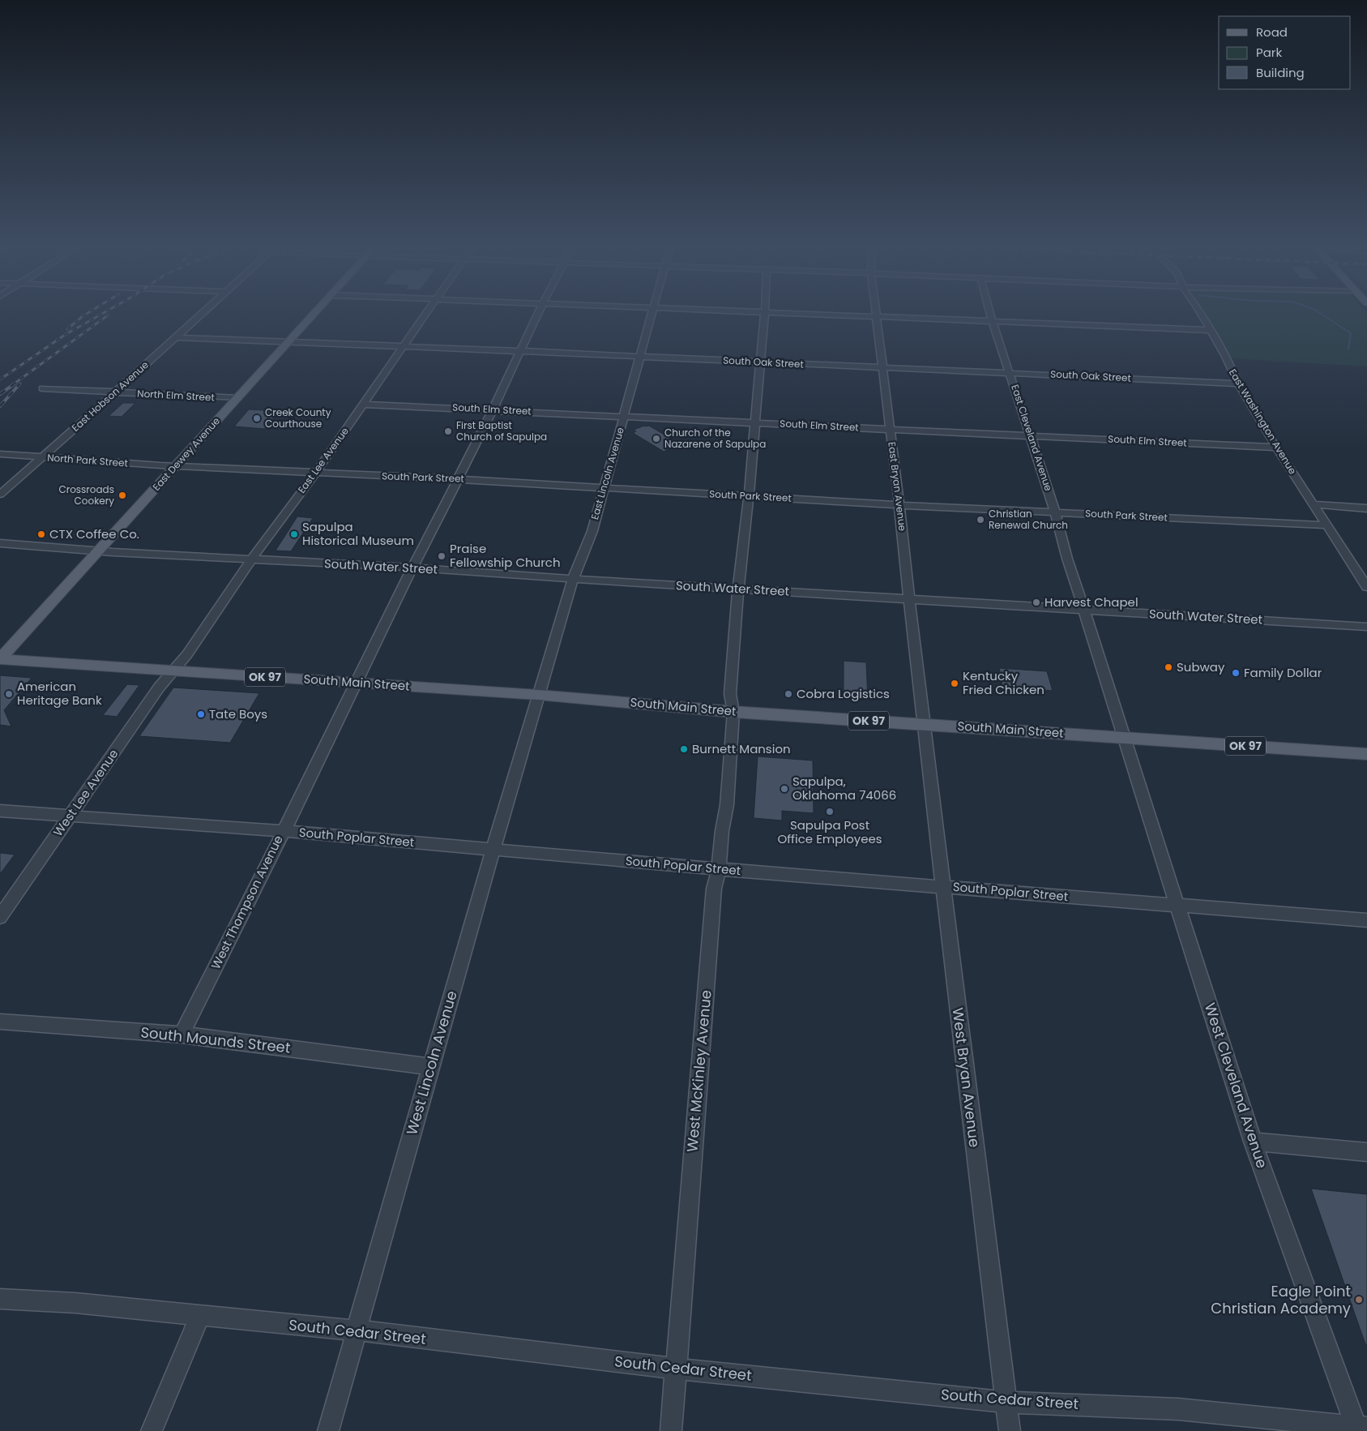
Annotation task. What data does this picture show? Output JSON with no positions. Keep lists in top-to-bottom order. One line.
{"streets":{"main road":["East Dewey Avenue","OK 97","South Main Street"],"street":["South Oak Street","North Elm Street","East Hobson Avenue","South Elm Street","East Washington Avenue","East Cleveland Avenue","North Park Street","East Lee Avenue","East Lincoln Avenue","South Park Street","East Bryan Avenue","South Water Street","West Lee Avenue","South Poplar Street","West Thompson Avenue","South Mounds Street","West Lincoln Avenue","West McKinley Avenue","West Bryan Avenue","West Cleveland Avenue","South Cedar Street"]},"crossings":[["South Oak Street","East Hobson Avenue"],["South Oak Street","East Washington Avenue"],["South Oak Street","East Cleveland Avenue"],["South Oak Street","East Dewey Avenue"],["South Oak Street","East Lee Avenue"],["South Oak Street","East Lincoln Avenue"],["South Oak Street","East Bryan Avenue"],["South Oak Street","West Thompson Avenue"],["South Oak Street","West McKinley Avenue"],["North Elm Street","East Hobson Avenue"],["North Elm Street","East Dewey Avenue"],["East Hobson Avenue","North Park Street"],["South Elm Street","East Washington Avenue"],["South Elm Street","East Cleveland Avenue"],["South Elm Street","East Lee Avenue"],["South Elm Street","East Lincoln Avenue"],["South Elm Street","East Bryan Avenue"],["South Elm Street","West Thompson Avenue"],["South Elm Street","West McKinley Avenue"],["East Washington Avenue","South Park Street"],["East Cleveland Avenue","South Park Street"],["East Cleveland Avenue","South Water Street"],["East Cleveland Avenue","South Main Street"],["East Cleveland Avenue","West Cleveland Avenue"],["East Dewey Avenue","North Park Street"],["East Dewey Avenue","South Park Street"],["East Dewey Avenue","South Water Street"],["East Dewey Avenue","South Main Street"],["North Park Street","South Park Street"],["East Lee Avenue","South Park Street"],["East Lee Avenue","South Water Street"],["East Lee Avenue","South Main Street"],["East Lee Avenue","West Lee Avenue"],["East Lincoln Avenue","South Park Street"],["East Lincoln Avenue","South Water Street"],["East Lincoln Avenue","South Main Street"],["East Lincoln Avenue","West Lincoln Avenue"],["South Park Street","East Bryan Avenue"],["South Park Street","West Thompson Avenue"],["South Park Street","West McKinley Avenue"],["East Bryan Avenue","South Water Street"],["East Bryan Avenue","South Main Street"],["East Bryan Avenue","West Bryan Avenue"],["South Water Street","West Thompson Avenue"],["South Water Street","West McKinley Avenue"],["South Main Street","West Lee Avenue"],["South Main Street","West Thompson Avenue"],["South Main Street","West Lincoln Avenue"],["South Main Street","West McKinley Avenue"],["South Main Street","West Bryan Avenue"],["South Main Street","West Cleveland Avenue"],["West Lee Avenue","South Poplar Street"],["South Poplar Street","West Thompson Avenue"],["South Poplar Street","West Lincoln Avenue"],["South Poplar Street","West McKinley Avenue"],["South Poplar Street","West Bryan Avenue"],["South Poplar Street","West Cleveland Avenue"],["West Thompson Avenue","South Mounds Street"],["South Mounds Street","West Lincoln Avenue"],["West Lincoln Avenue","South Cedar Street"],["West McKinley Avenue","South Cedar Street"],["West Bryan Avenue","South Cedar Street"],["West Cleveland Avenue","South Cedar Street"]],"places":["Creek County Courthouse","First Baptist Church of Sapulpa","Church of the Nazarene of Sapulpa","Crossroads Cookery","Christian Renewal Church","CTX Coffee Co.","Sapulpa Historical Museum","Praise Fellowship Church","Harvest Chapel","Subway","Family Dollar","Kentucky Fried Chicken","American Heritage Bank","Cobra Logistics","Tate Boys","Burnett Mansion","Sapulpa, Oklahoma 74066","Sapulpa Post Office Employees","Eagle Point Christian Academy"],"legend":["Road","Park","Building"]}
